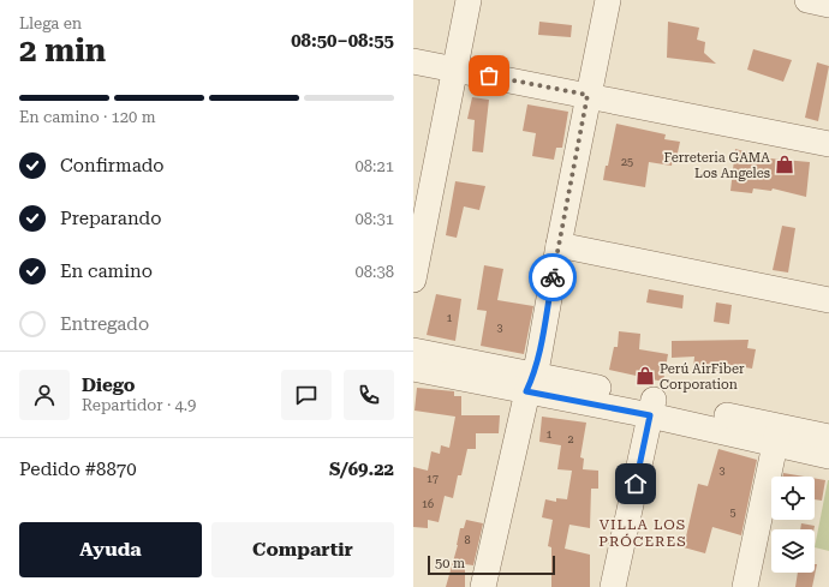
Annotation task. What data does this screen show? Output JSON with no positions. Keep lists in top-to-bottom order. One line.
{"districts":["VILLA LOS PRÓCERES"],"places":{"shop":["Ferreteria GAMA Los Angeles","Perú AirFiber Corporation"]},"house_numbers":["25","1","3","1","2","3","17","16","5","8"],"scale_bar":"50 m","page":{"heading":["2 min","Llega en","08:50–08:55"],"panel":["Diego","Repartidor · 4.9","Pedido #8870","S/69.22"],"bar":"En camino · 120 m","list":[["Confirmado","08:21"],["Preparando","08:31"],["En camino","08:38"],"Entregado"],"buttons":["Ayuda","Compartir"],"scale":"50 m"}}
